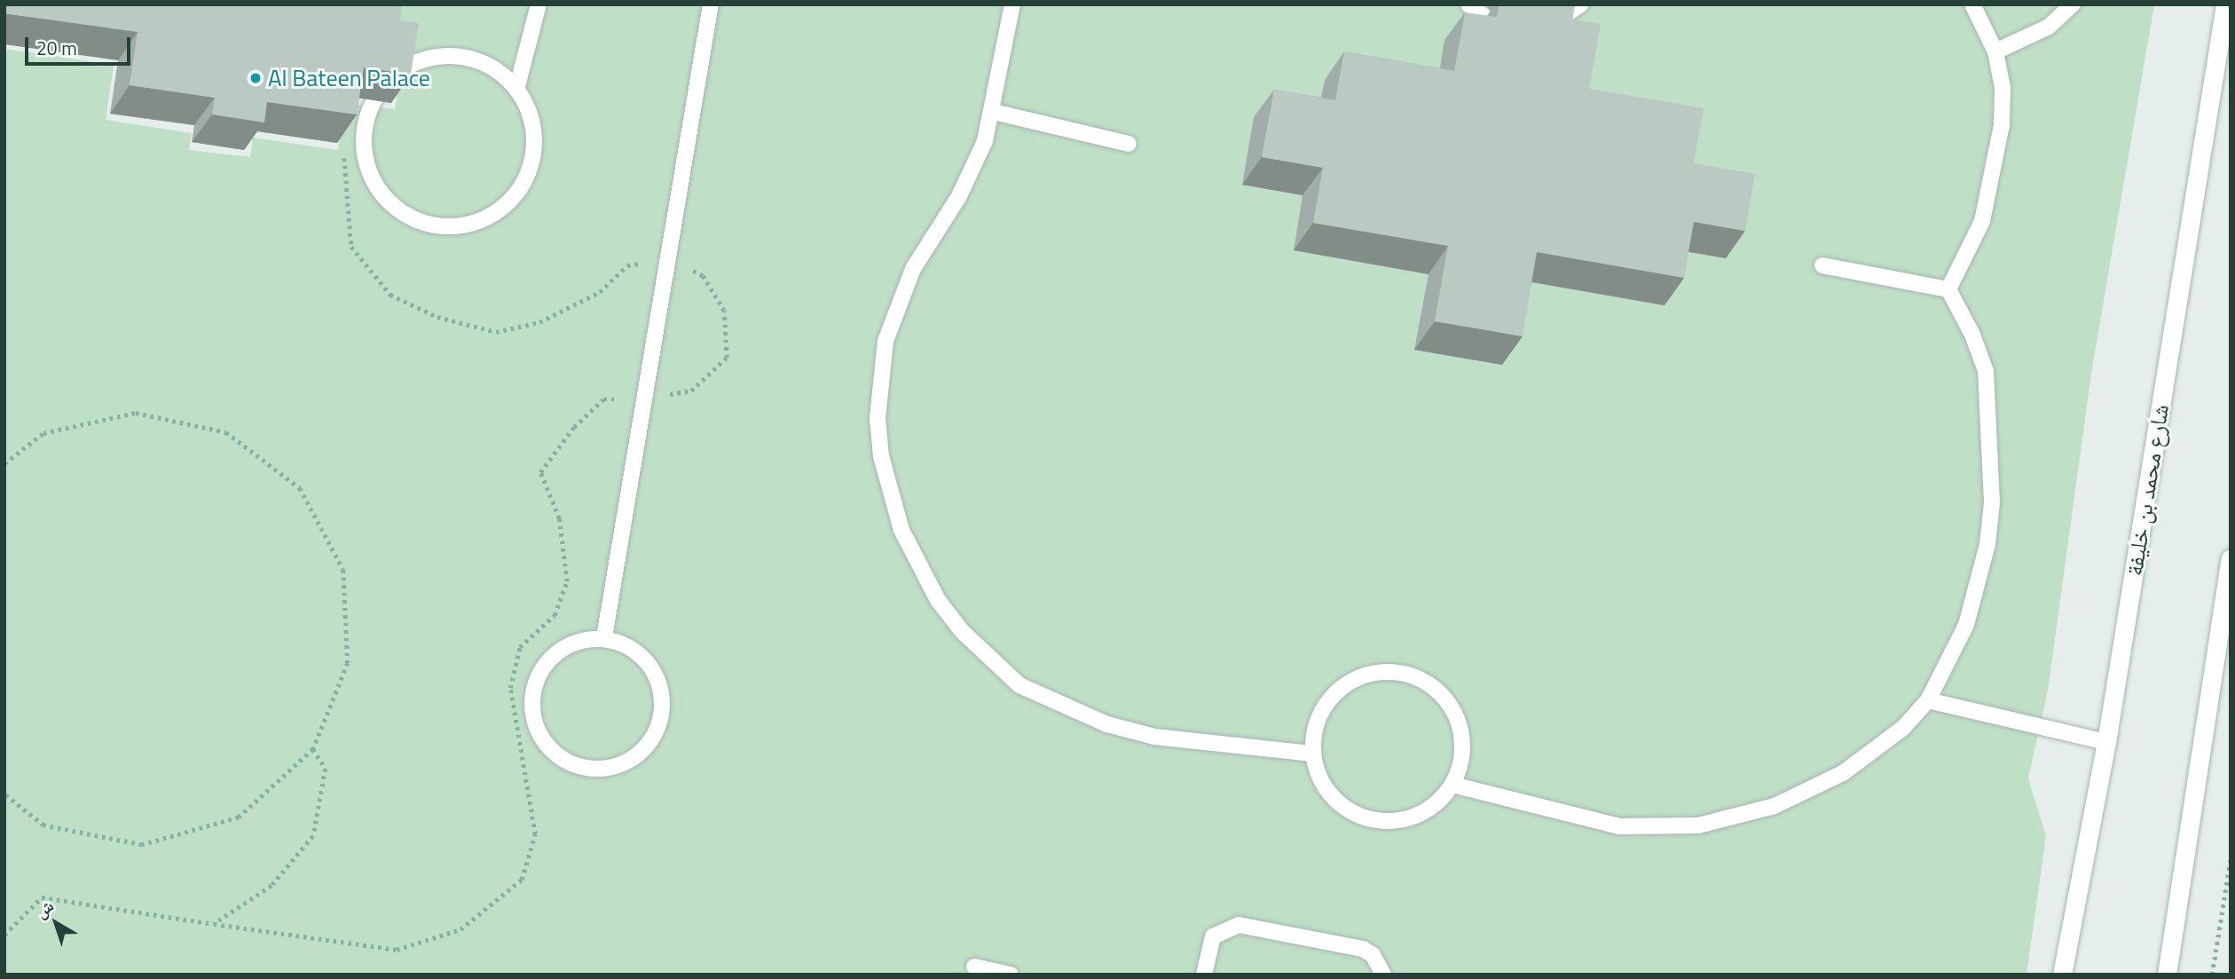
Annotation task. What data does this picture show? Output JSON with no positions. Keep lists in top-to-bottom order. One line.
{"streets":{"main road":["شارع محمد بن خليفة"]},"places":["Al Bateen Palace"],"scale_bar":"20 m","north":"top left"}
